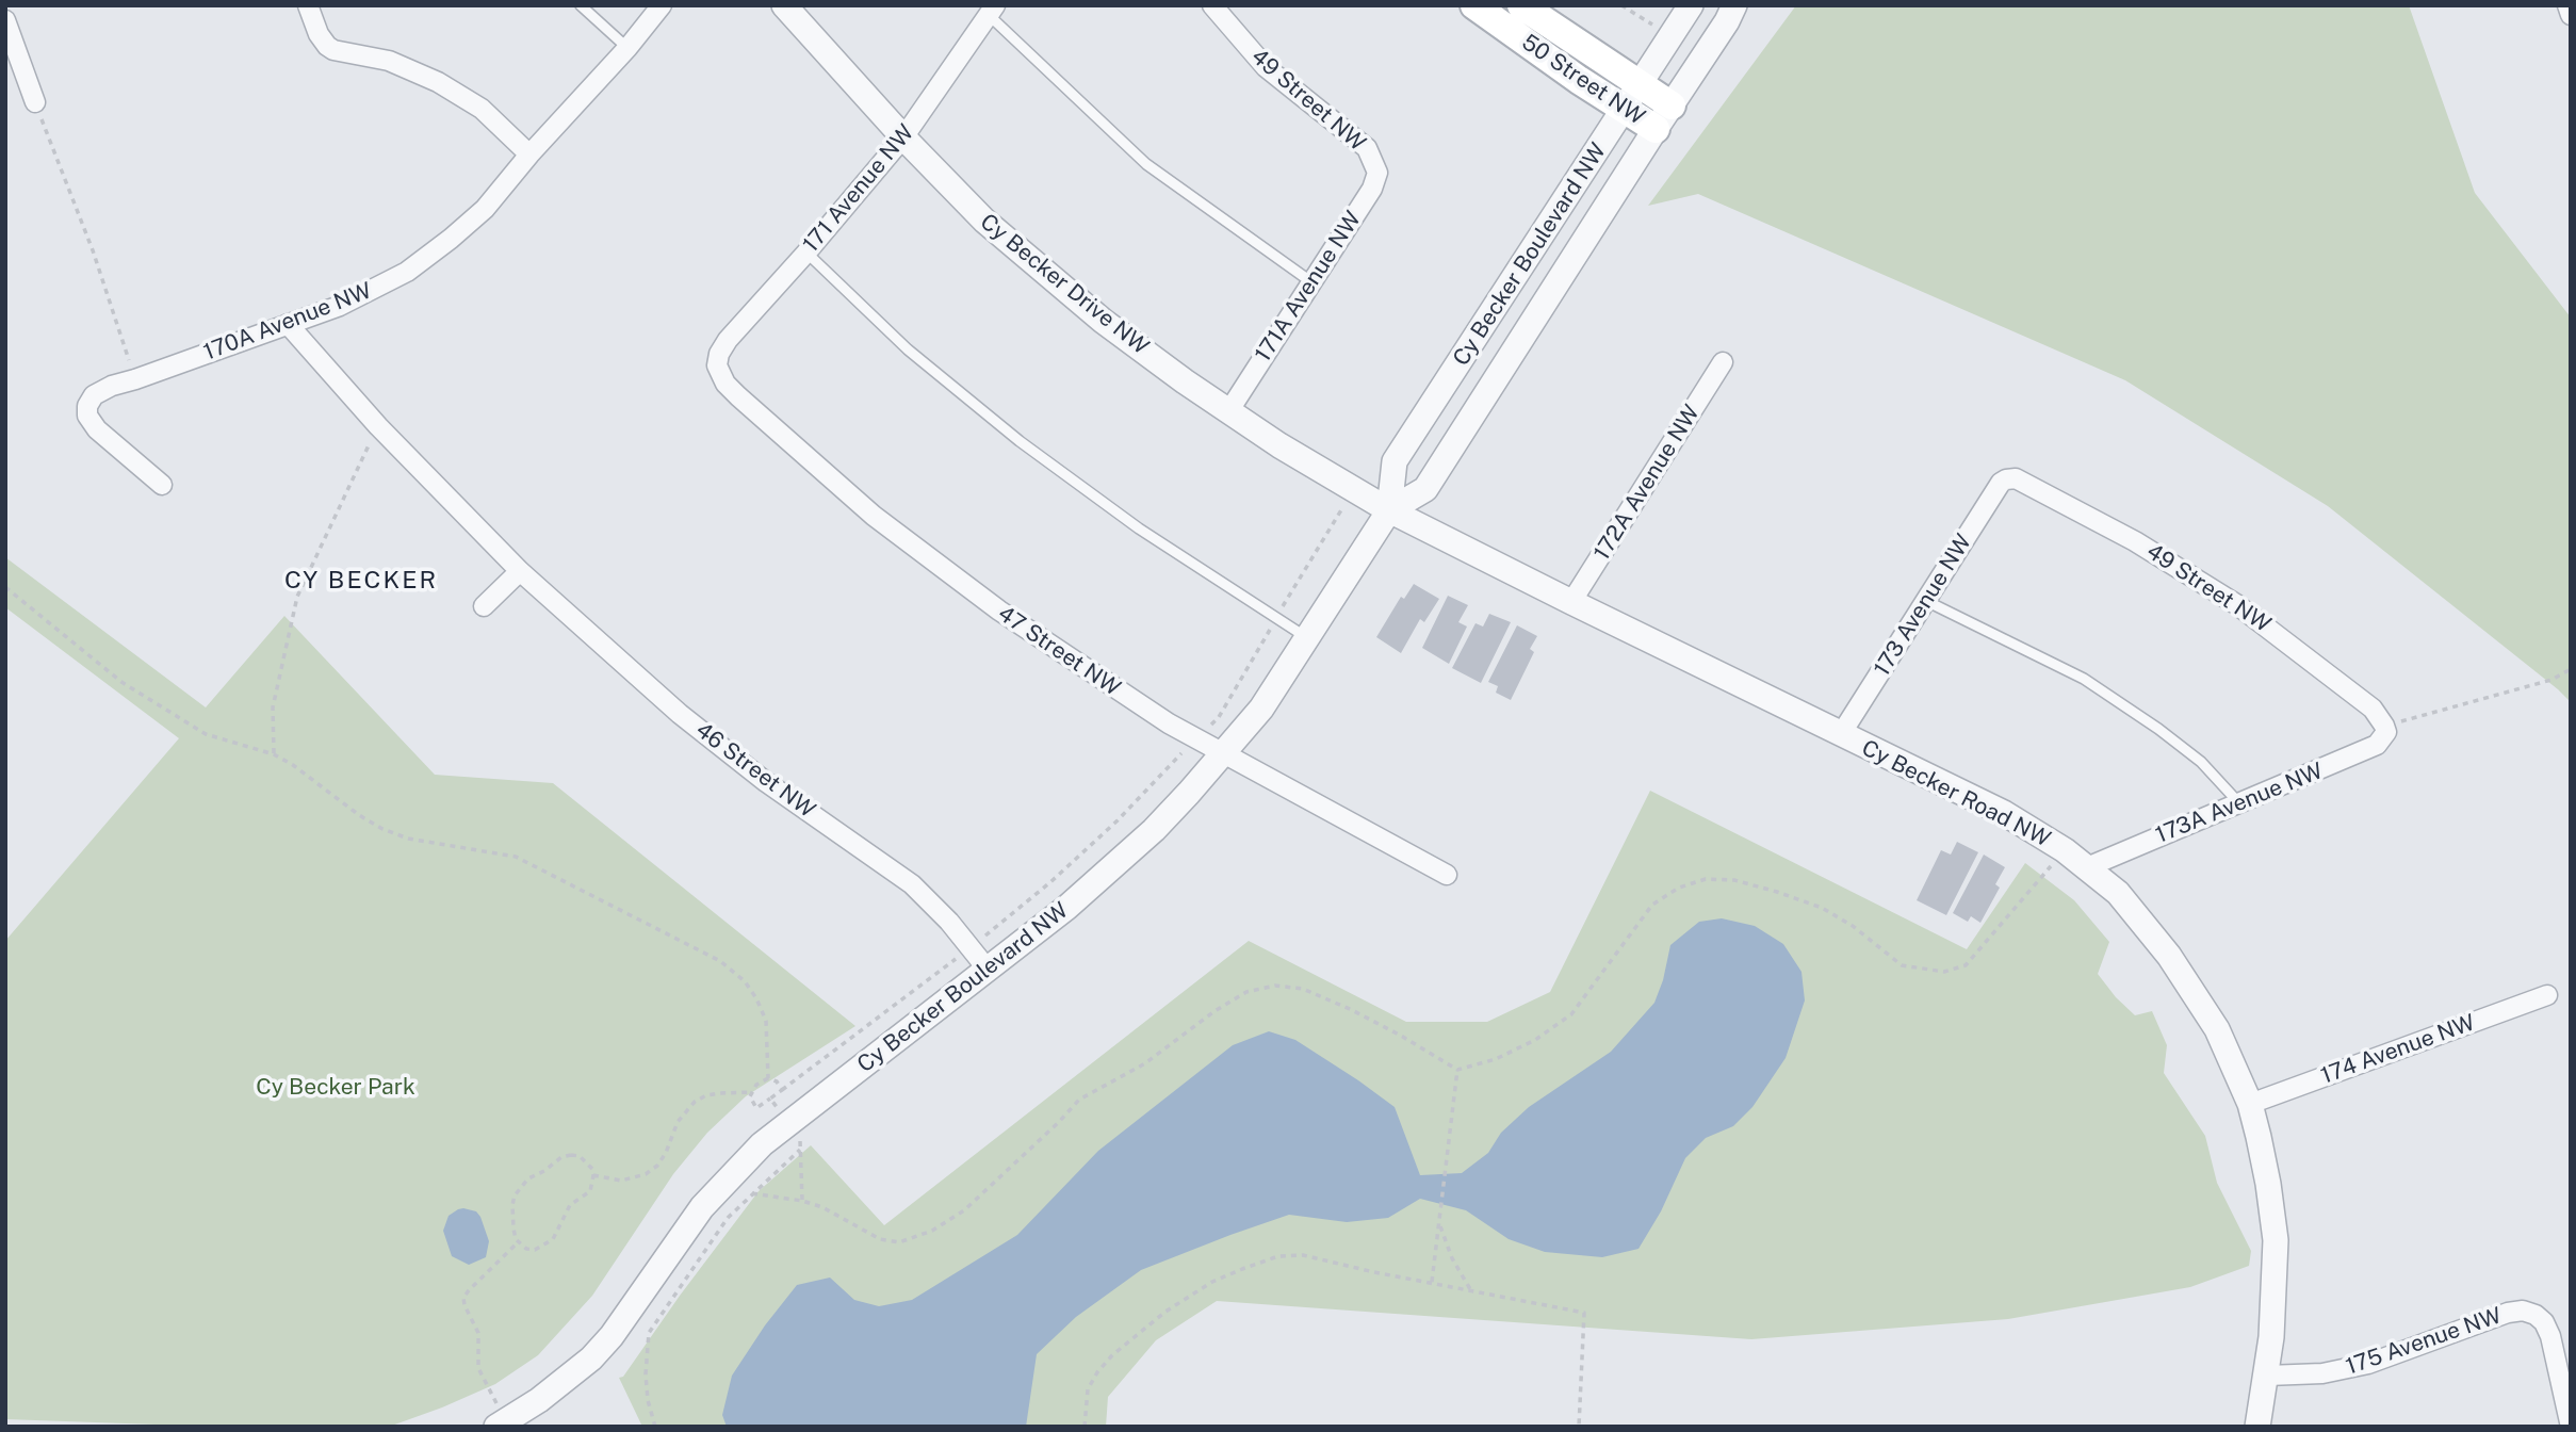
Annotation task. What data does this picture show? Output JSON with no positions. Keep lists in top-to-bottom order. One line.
{"streets":{"main road":["50 Street NW"],"street":["49 Street NW","171 Avenue NW","Cy Becker Boulevard NW","Cy Becker Drive NW","171A Avenue NW","170A Avenue NW","172A Avenue NW","173 Avenue NW","47 Street NW","46 Street NW","Cy Becker Road NW","173A Avenue NW","174 Avenue NW","175 Avenue NW"]},"crossings":[["50 Street NW","Cy Becker Boulevard NW"],["49 Street NW","171A Avenue NW"],["49 Street NW","173 Avenue NW"],["49 Street NW","173A Avenue NW"],["171 Avenue NW","Cy Becker Drive NW"],["171 Avenue NW","47 Street NW"],["Cy Becker Boulevard NW","Cy Becker Drive NW"],["Cy Becker Boulevard NW","47 Street NW"],["Cy Becker Boulevard NW","46 Street NW"],["Cy Becker Boulevard NW","Cy Becker Road NW"],["Cy Becker Drive NW","171A Avenue NW"],["Cy Becker Drive NW","Cy Becker Road NW"],["170A Avenue NW","46 Street NW"],["172A Avenue NW","Cy Becker Road NW"],["173 Avenue NW","Cy Becker Road NW"],["Cy Becker Road NW","173A Avenue NW"],["Cy Becker Road NW","174 Avenue NW"],["Cy Becker Road NW","175 Avenue NW"]],"districts":["CY BECKER"],"parks":["Cy Becker Park"]}
